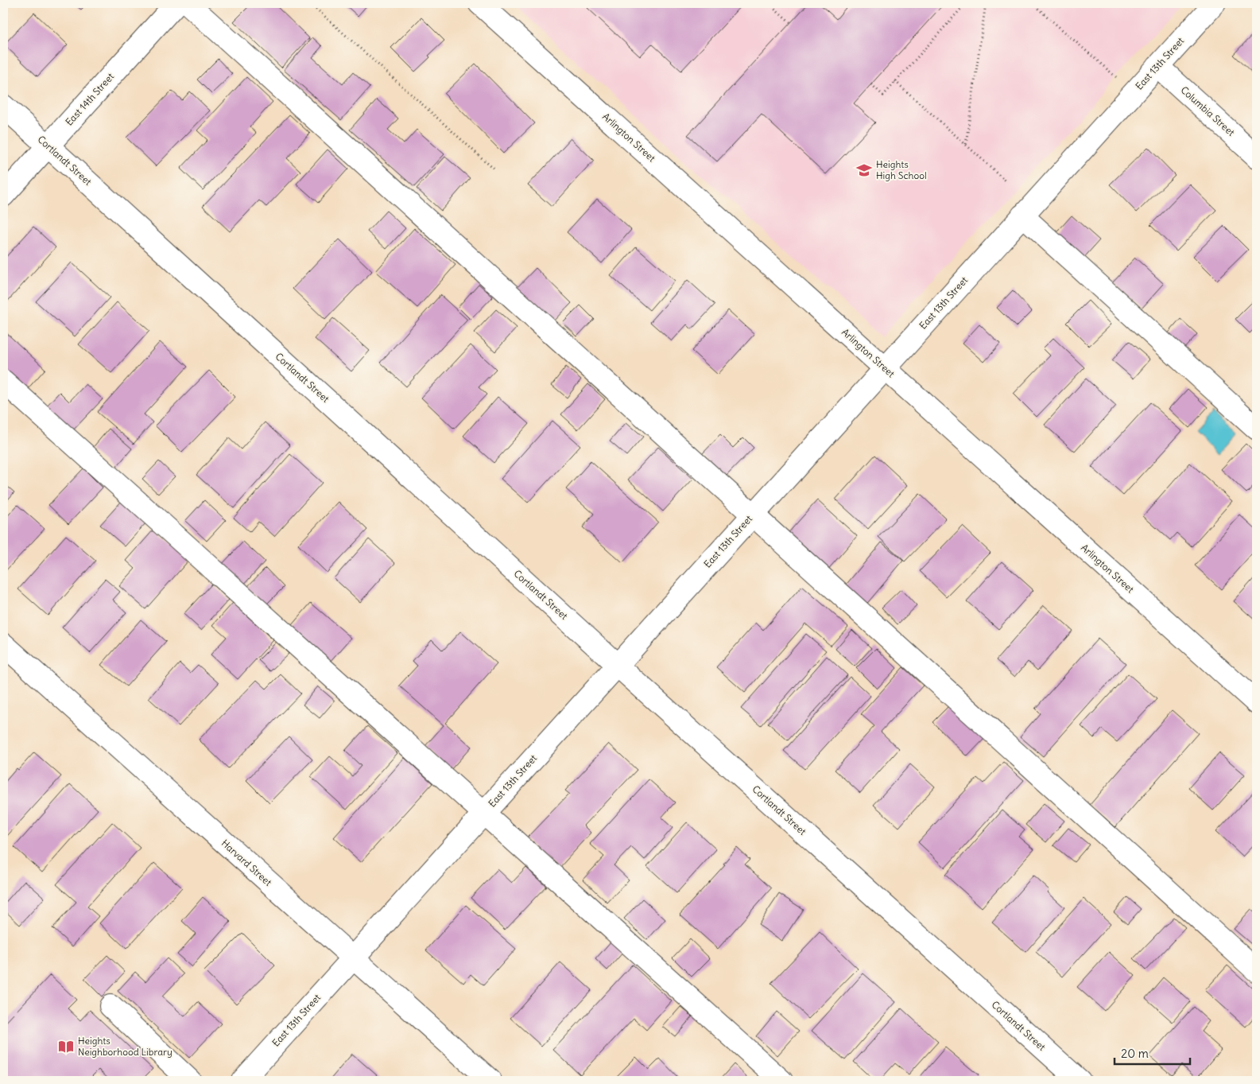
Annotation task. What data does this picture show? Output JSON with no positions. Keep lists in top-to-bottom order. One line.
{"streets":{"street":["East 13th Street","East 14th Street","Columbia Street","Arlington Street","Cortlandt Street","Harvard Street"]},"crossings":[["East 13th Street","Columbia Street"],["East 13th Street","Arlington Street"],["East 13th Street","Cortlandt Street"],["East 13th Street","Harvard Street"],["East 14th Street","Cortlandt Street"]],"places":{"school or university":["Heights High School"],"library":["Heights Neighborhood Library"]},"scale_bar":"20 m"}
